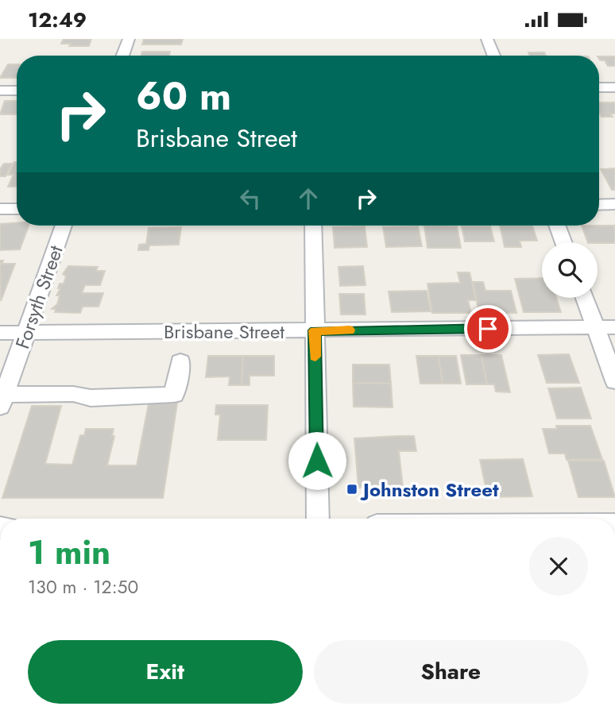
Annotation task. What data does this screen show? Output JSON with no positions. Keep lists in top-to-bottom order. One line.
{"streets":{"street":["Forsyth Street","Brisbane Street"]},"crossings":[["Forsyth Street","Brisbane Street"]],"places":{"transit":["Johnston Street"]},"page":{"status":"12:49","turn":["60 m","Brisbane Street"],"heading":["1 min","130 m · 12:50"],"buttons":["Exit","Share"]}}
